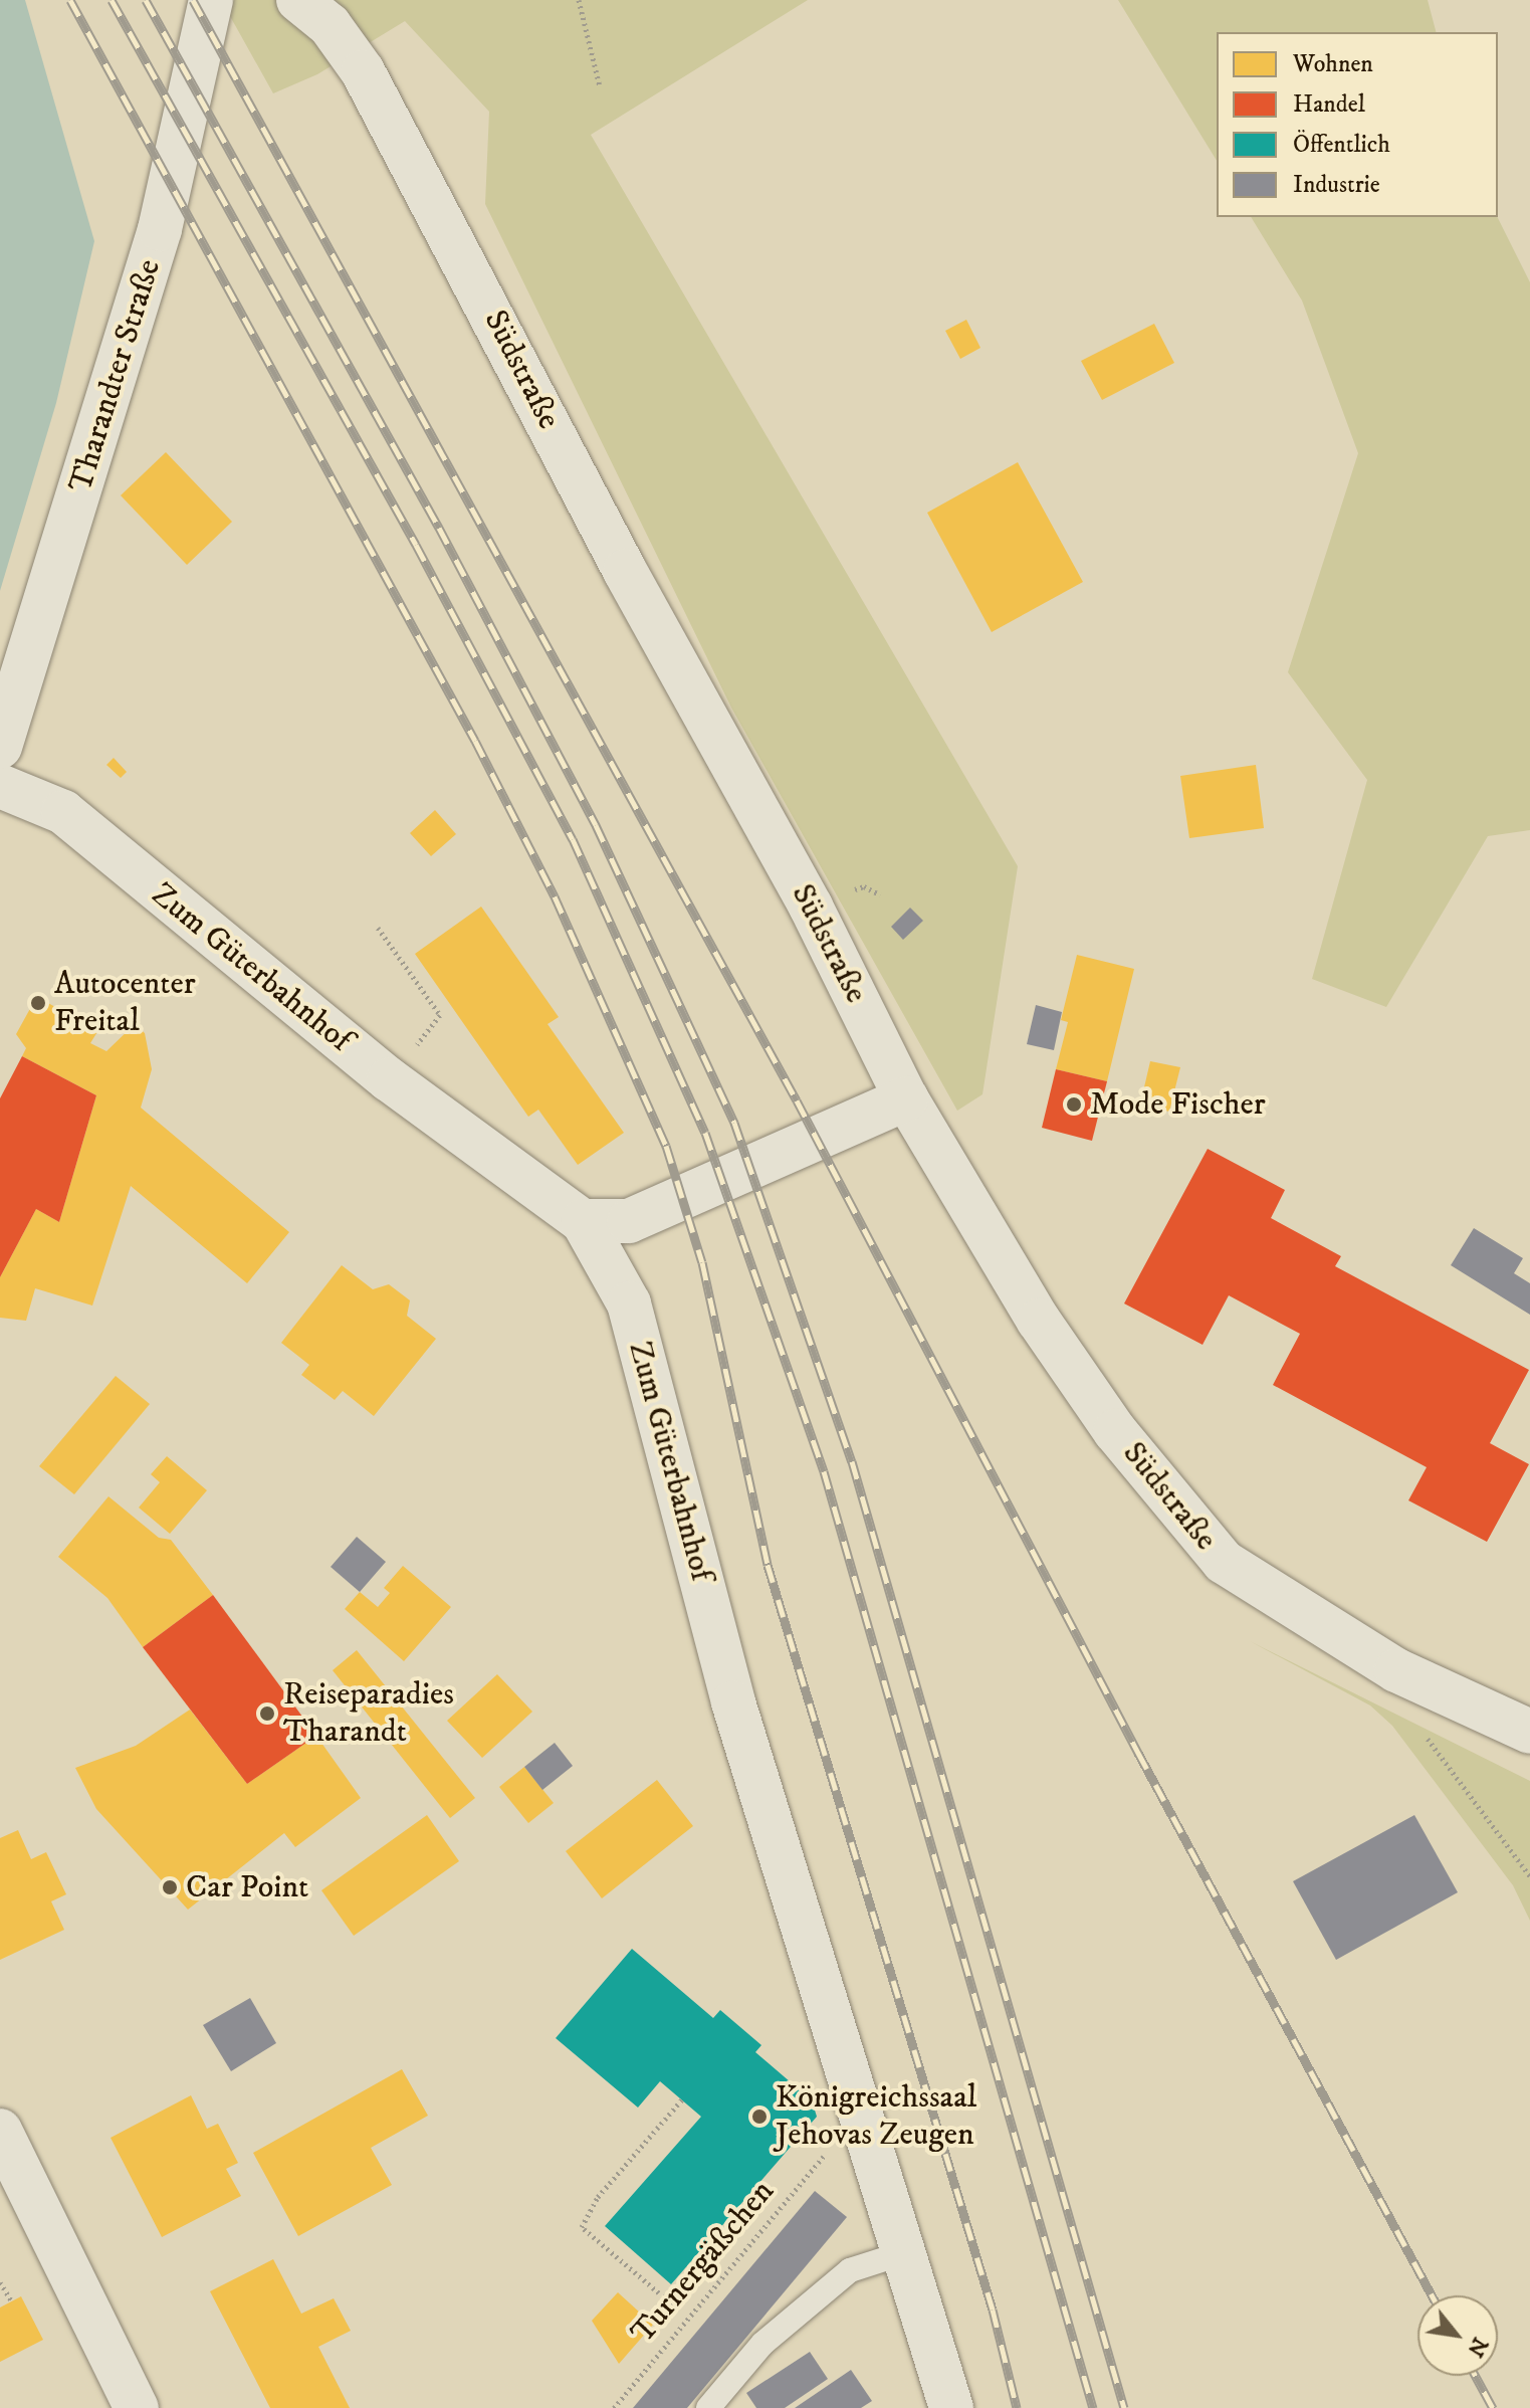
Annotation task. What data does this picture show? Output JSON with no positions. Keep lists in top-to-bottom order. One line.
{"streets":{"street":["Südstraße","Tharandter Straße","Zum Güterbahnhof"],"path":["Turnergäßchen"]},"crossings":[["Zum Güterbahnhof","Turnergäßchen"]],"places":["Autocenter Freital","Mode Fischer","Reiseparadies Tharandt","Car Point","Königreichssaal Jehovas Zeugen"],"legend":["Wohnen","Handel","Öffentlich","Industrie"],"north":"bottom right"}
